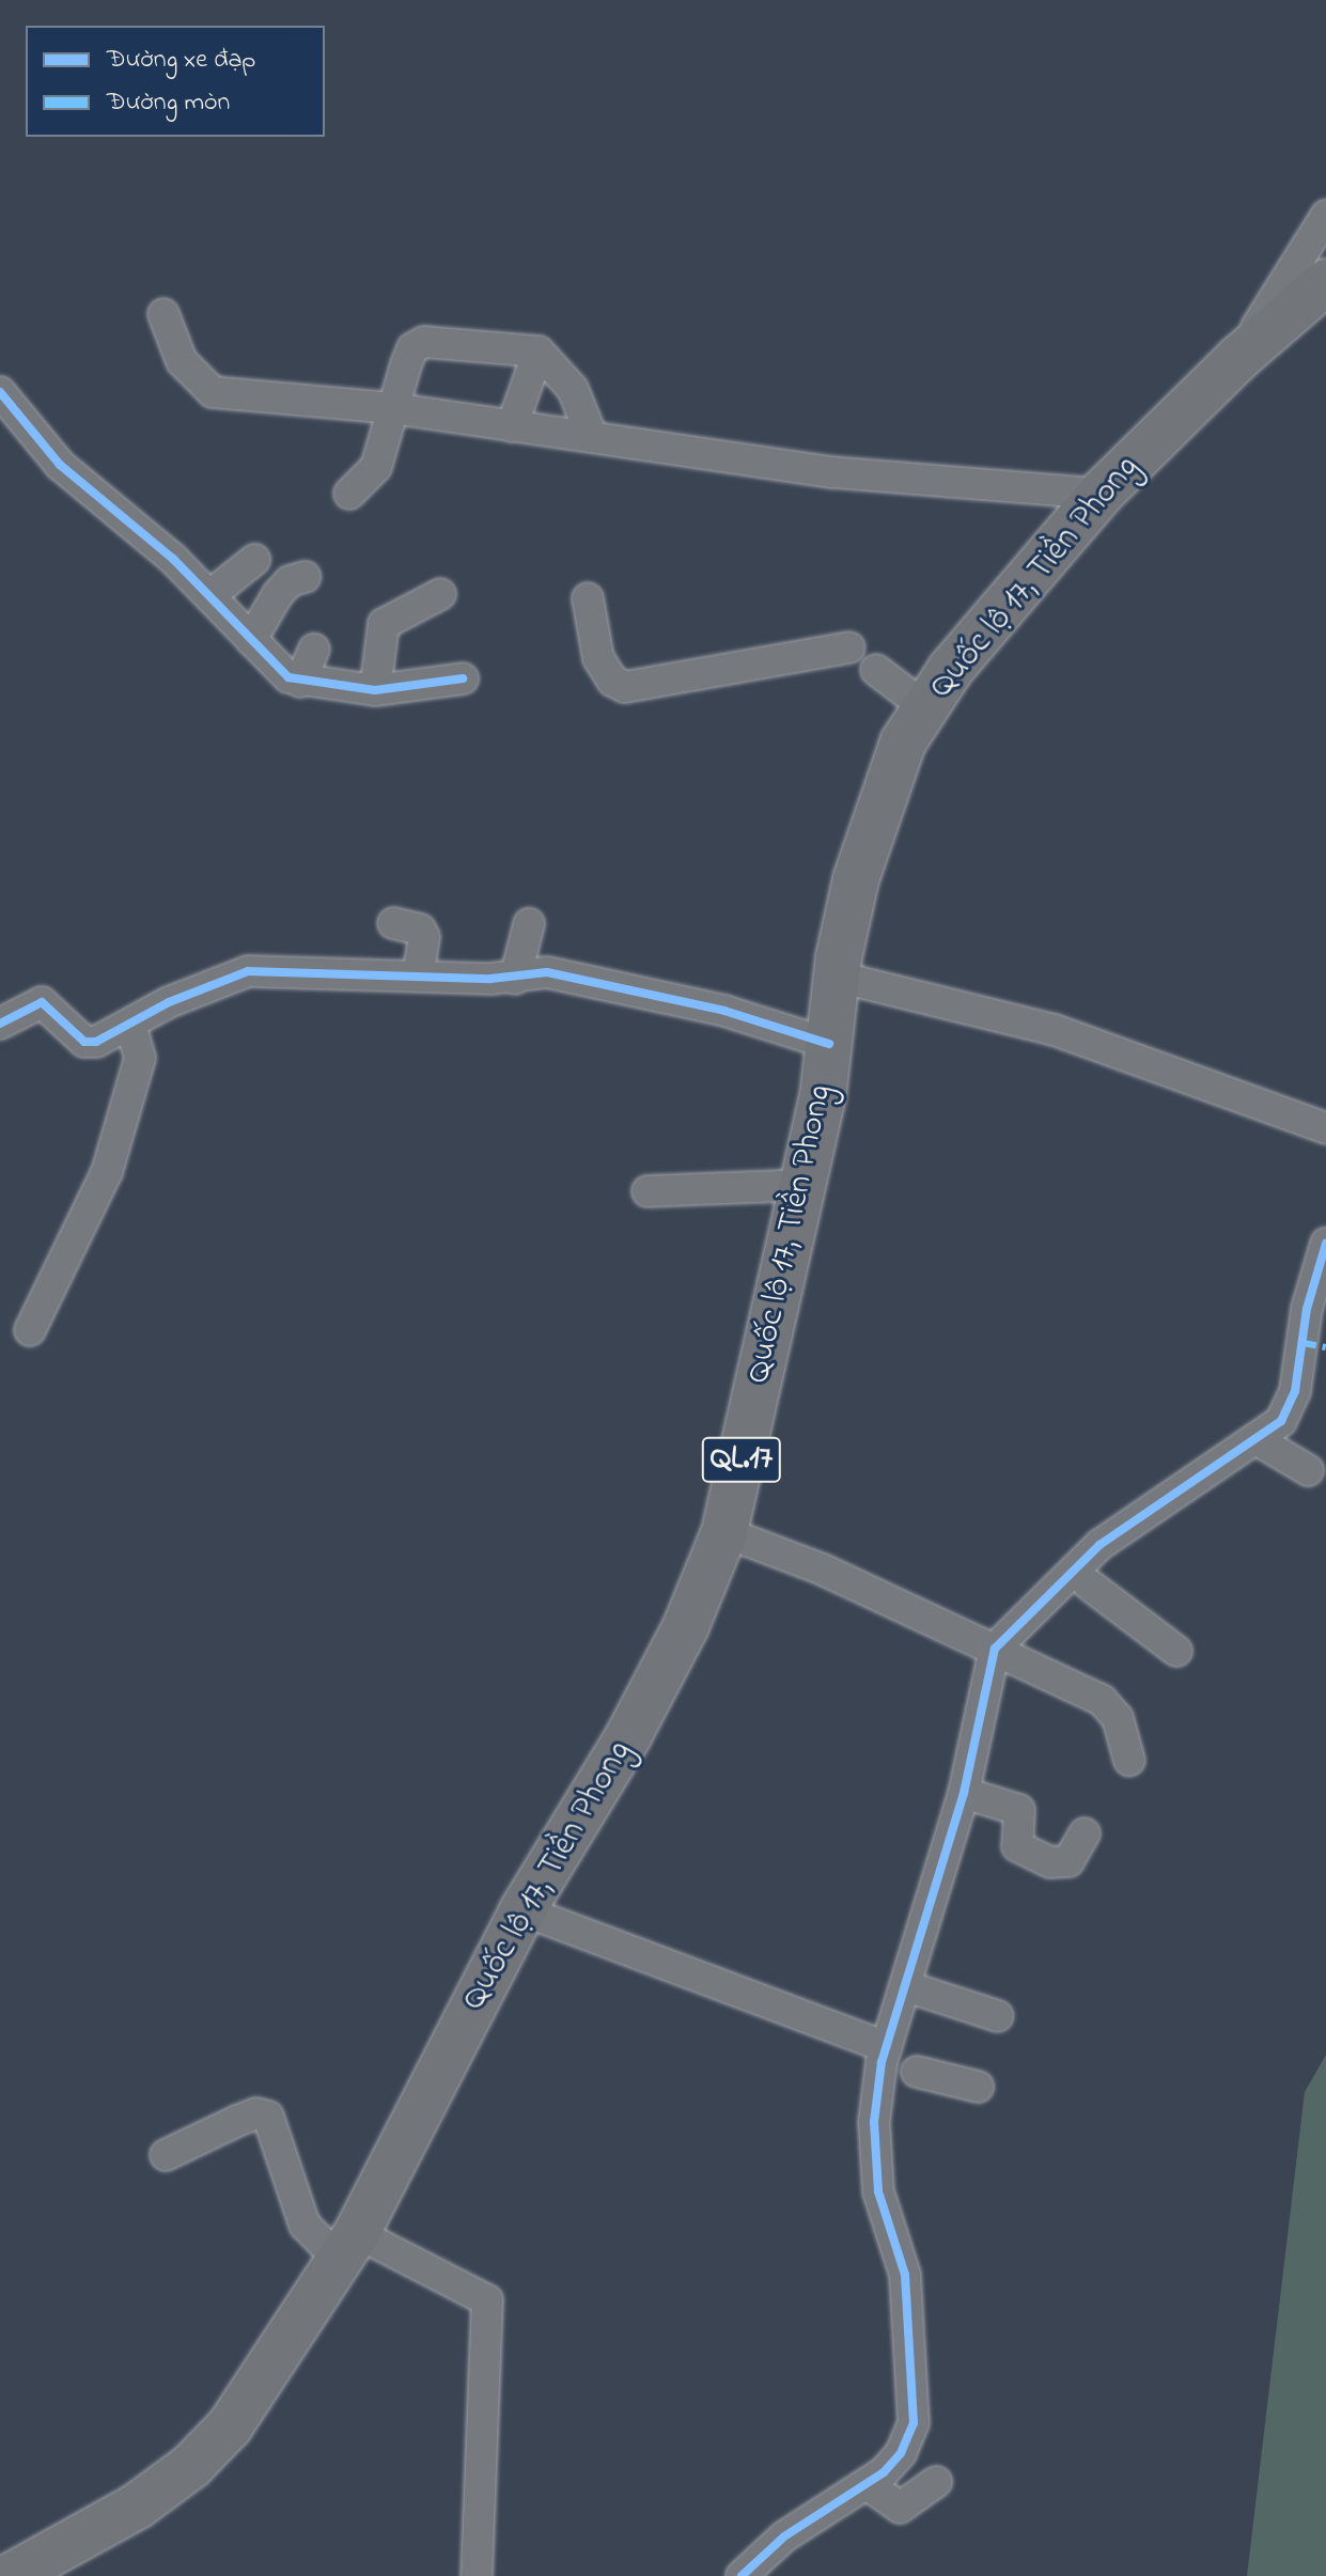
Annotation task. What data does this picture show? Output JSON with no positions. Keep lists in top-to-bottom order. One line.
{"streets":{"highway":["Quốc lộ 17, Tiền Phong","QL.17"]},"legend":["Đường xe đạp","Đường mòn"]}
